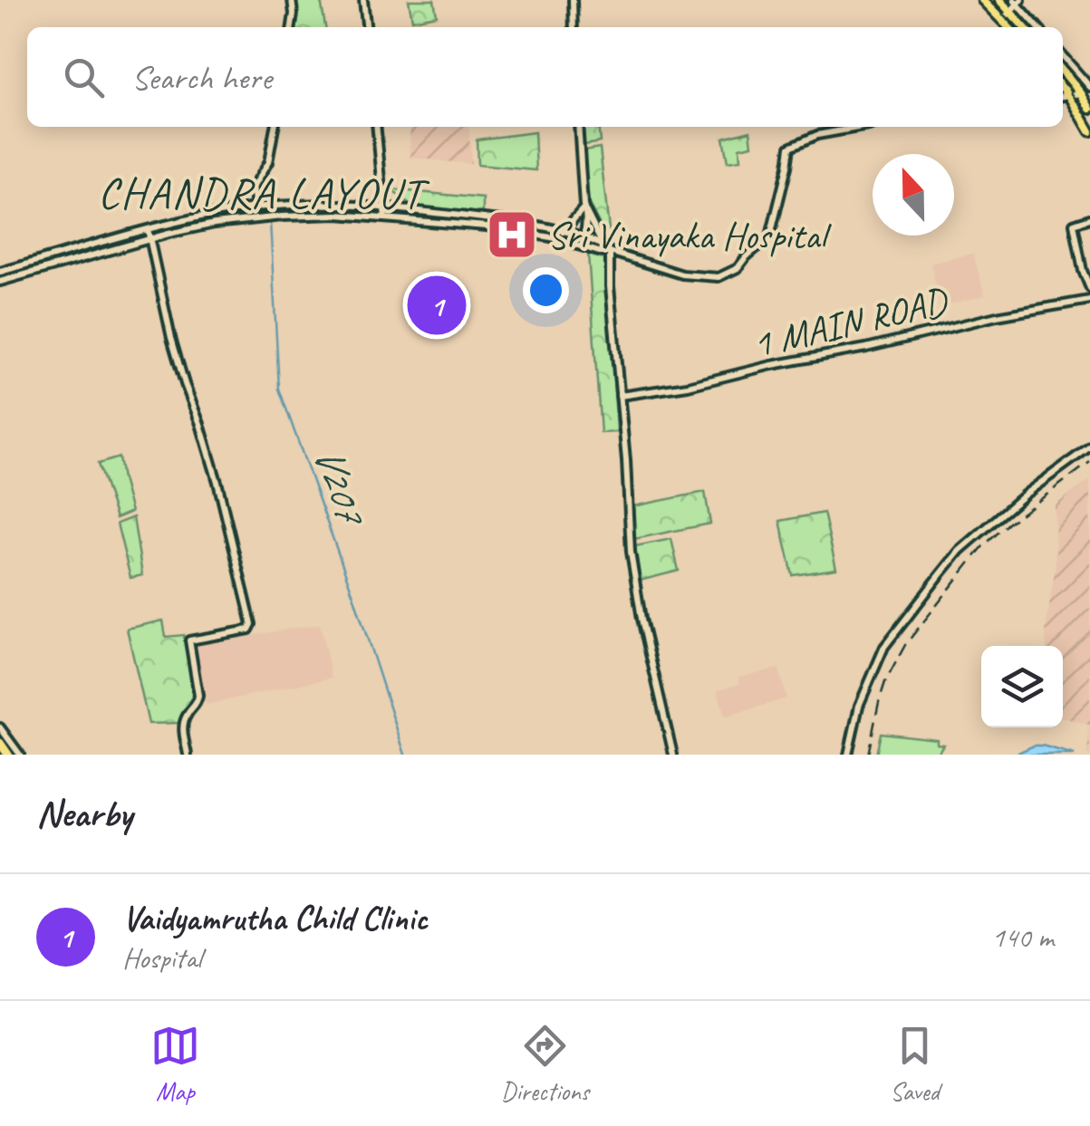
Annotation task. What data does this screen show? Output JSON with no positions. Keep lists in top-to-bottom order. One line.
{"streets":{"main road":["1 MAIN ROAD"]},"districts":["CHANDRA LAYOUT"],"water":["V207"],"places":{"hospital":["Sri Vinayaka Hospital"]},"north":"top","page":{"search":"Search here","pins":"1","heading":"Nearby","list":[{"mark":"1","name":"Vaidyamrutha Child Clinic","note":"Hospital","value":"140 m"}],"nav":["Map","Directions","Saved"]}}
